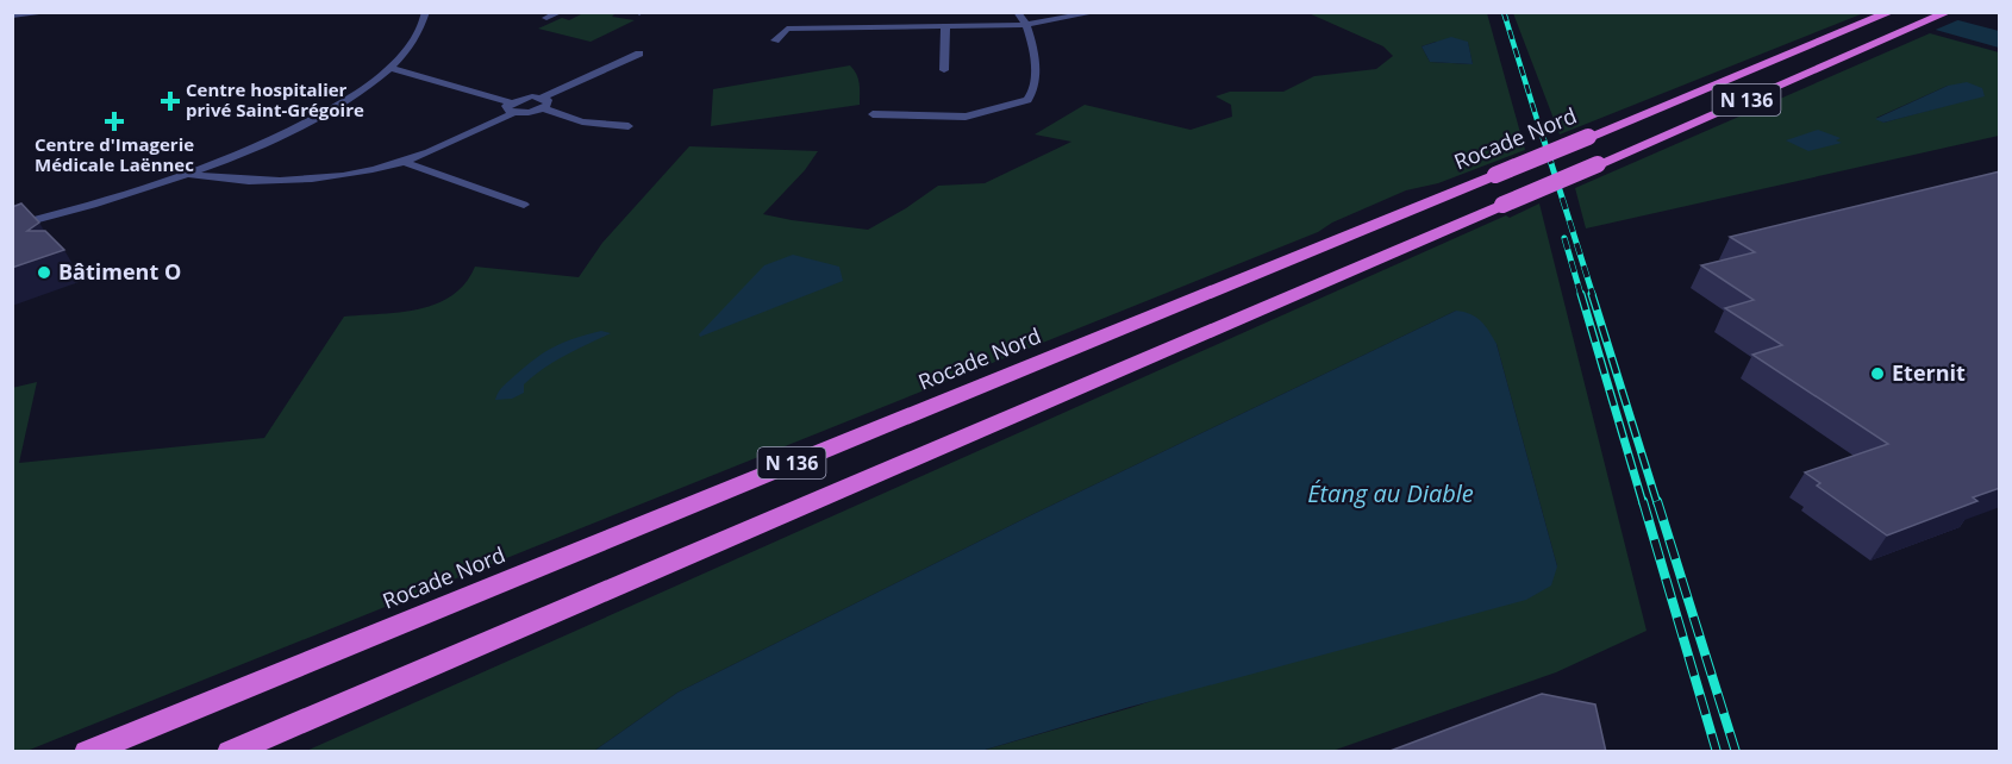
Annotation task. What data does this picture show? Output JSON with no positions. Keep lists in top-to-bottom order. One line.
{"streets":{"highway":["N 136","Rocade Nord"]},"water":["Étang au Diable"],"places":{"health":["Centre hospitalier privé Saint-Grégoire","Centre d'Imagerie Médicale Laënnec"],"other":["Bâtiment O","Eternit"]}}
